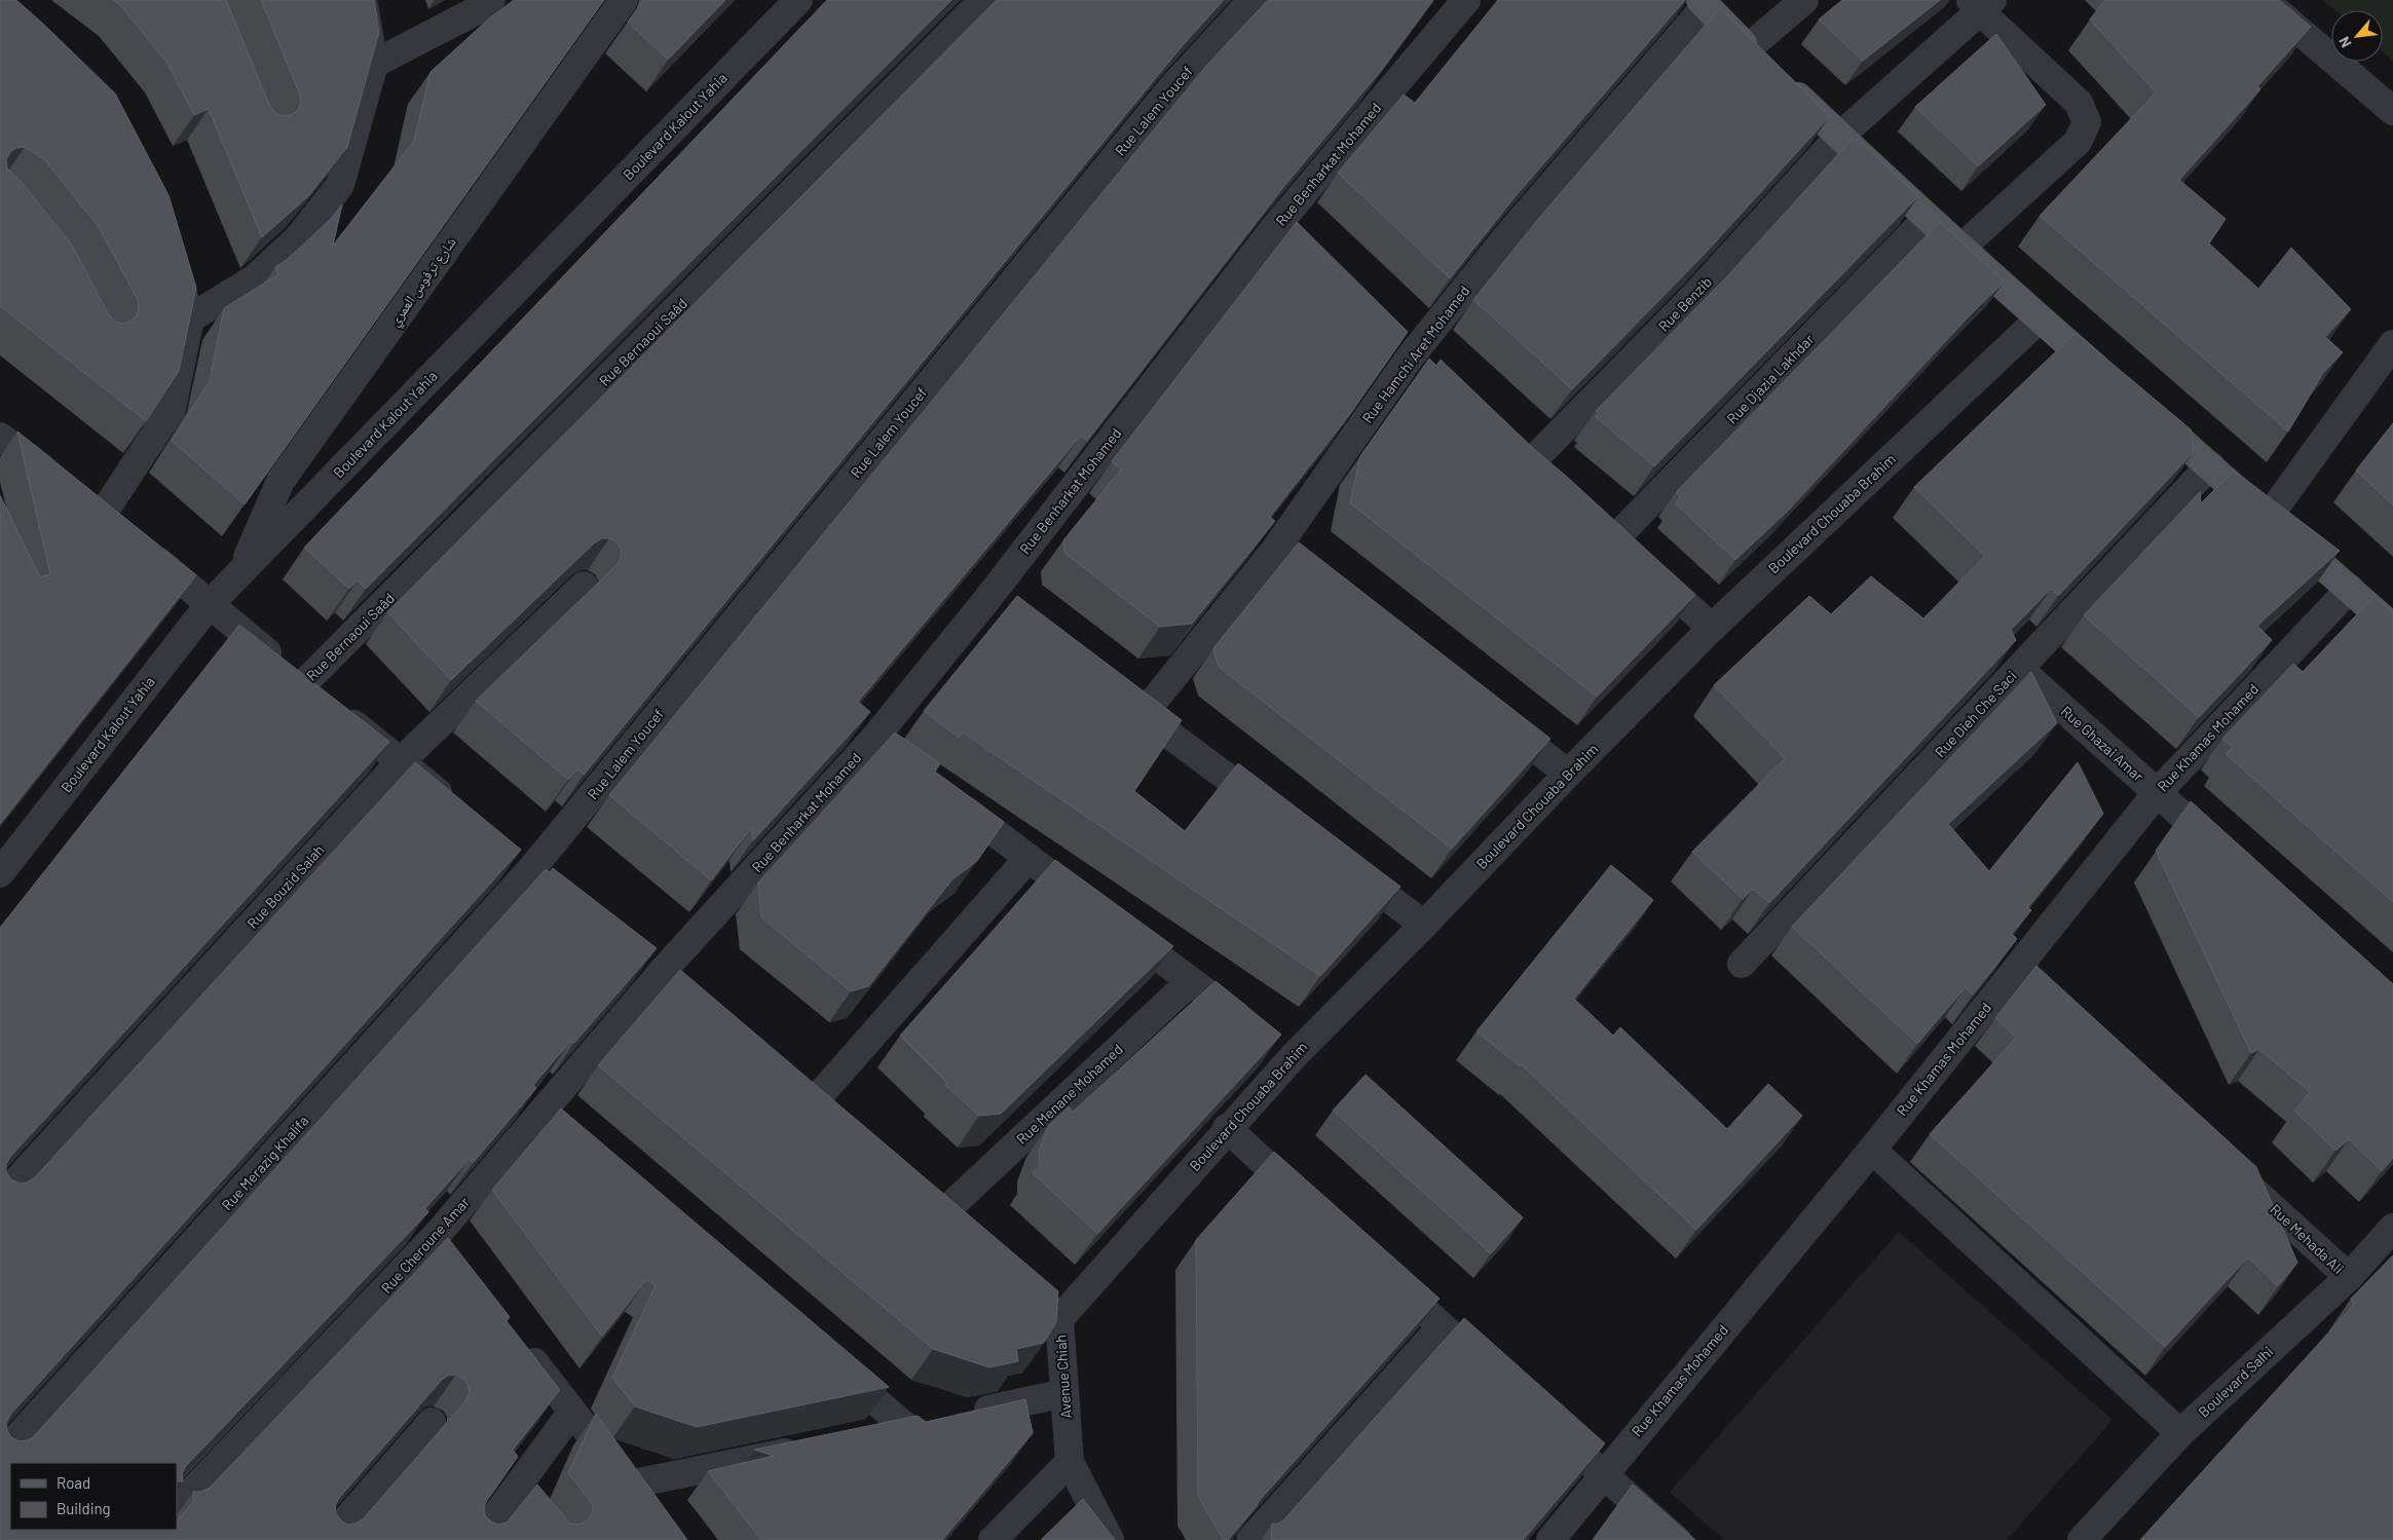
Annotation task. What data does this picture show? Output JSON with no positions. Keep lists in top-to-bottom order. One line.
{"streets":{"street":["Rue Lalem Youcef","Boulevard Kalout Yahia","Rue Benharkat Mohamed","شارع ترفوس العمري","Rue Benzib","Rue Bernaoui Saâd","Rue Hamchi Aret Mohamed","Rue Djazia Lakhdar","Boulevard Chouaba Brahim","Rue Dieh Che Saci","Rue Khamas Mohamed","Rue Ghazai Amar","Rue Bouzid Salah","Rue Menane Mohamed","Rue Merazig Khalifa","Rue Mehada Ali","Rue Cheroune Amar","Avenue Chiah","Boulevard Salhi"]},"crossings":[["Rue Lalem Youcef","Rue Merazig Khalifa"],["Boulevard Kalout Yahia","شارع ترفوس العمري"],["Rue Benharkat Mohamed","Rue Cheroune Amar"],["Boulevard Chouaba Brahim","Avenue Chiah"],["Rue Dieh Che Saci","Rue Ghazai Amar"],["Rue Khamas Mohamed","Rue Ghazai Amar"],["Rue Mehada Ali","Boulevard Salhi"]],"legend":["Road","Building"],"north":"bottom left"}
